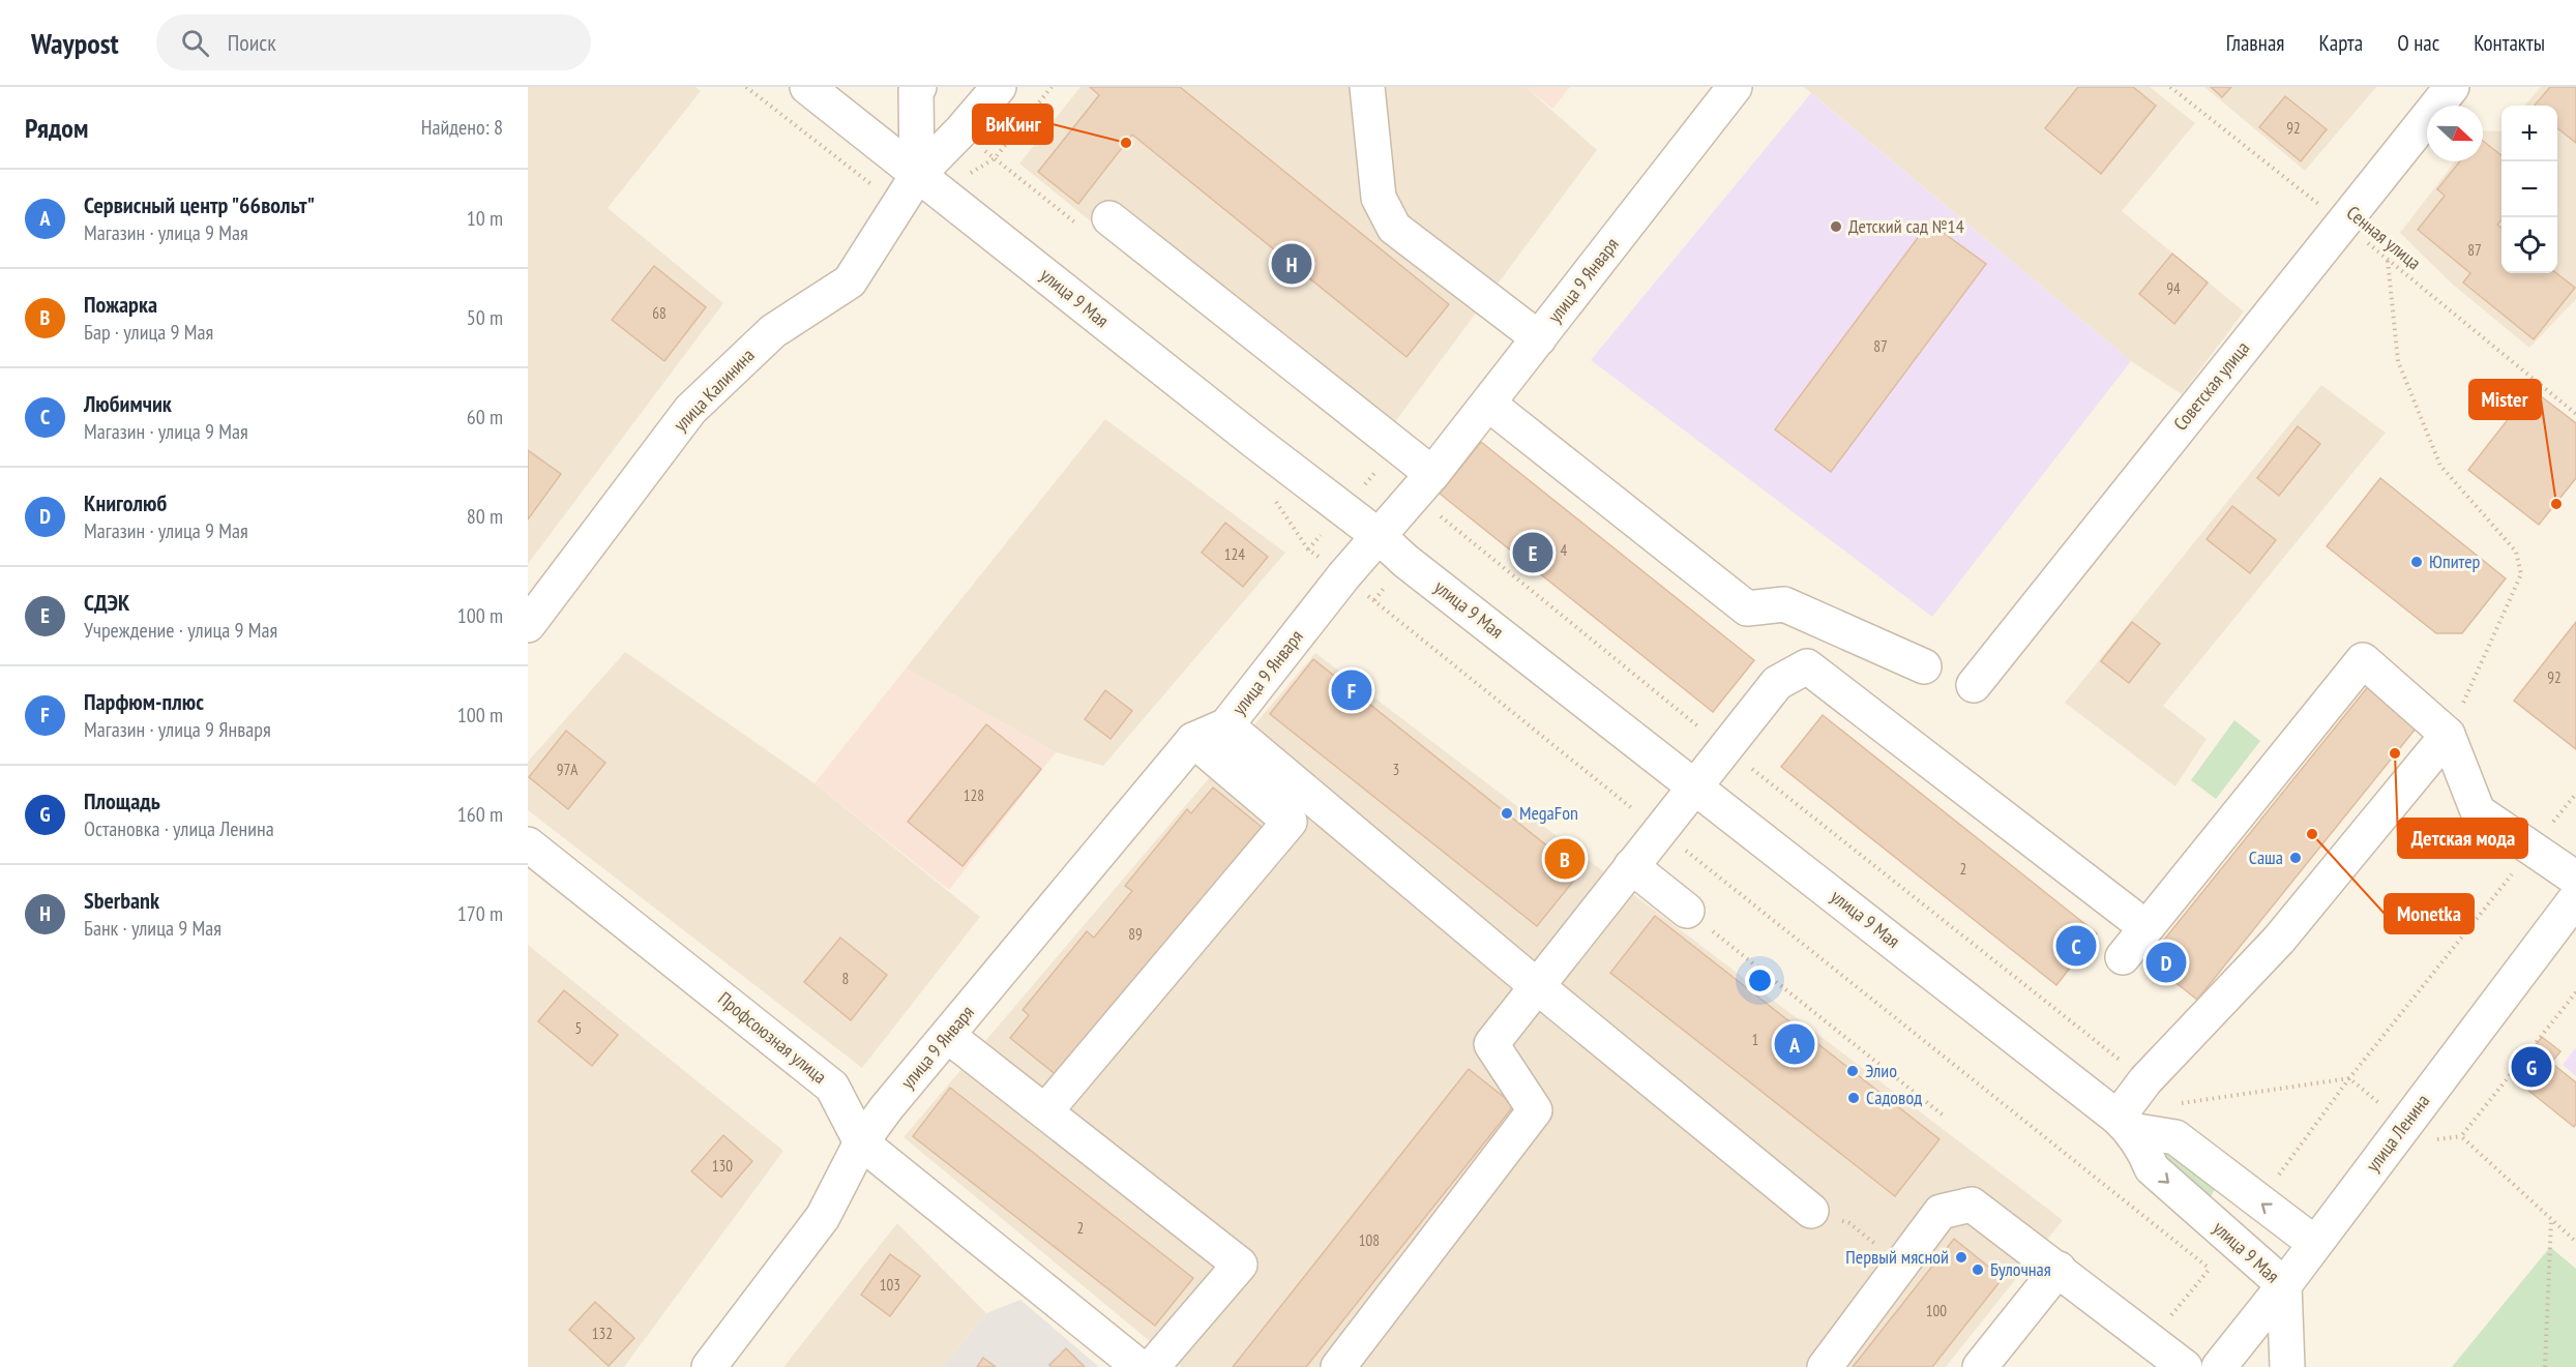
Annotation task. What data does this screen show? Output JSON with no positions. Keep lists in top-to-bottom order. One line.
{"streets":{"street":["улица 9 Января","улица 9 Мая","Советская улица","улица Калинина","Профсоюзная улица","улица Ленина"],"path":["Сенная улица"]},"crossings":[["Сенная улица","Советская улица"],["улица 9 Января","улица 9 Мая"],["улица 9 Января","Профсоюзная улица"],["улица 9 Мая","улица Калинина"],["улица 9 Мая","улица Ленина"]],"places":["ВиКинг","Детский сад №14","Mister","Юпитер","Детская мода","MegaFon","Monetka","Саша","Элио","Садовод","Первый мясной","Булочная"],"house_numbers":["92","87","94","68","87","4","124","92","97А","3","128","2","89","8","5","1","130","2","108","103","100","132"],"north":"right","page":{"header":"Waypost","search":"Поиск","nav":["Главная","Карта","О нас","Контакты"],"heading":["Рядом","Найдено: 8"],"map_buttons":["+","−"],"list":[{"mark":"A","name":"Сервисный центр \"66вольт\"","note":"Магазин · улица 9 Мая","value":"10 m"},{"mark":"B","name":"Пожарка","note":"Бар · улица 9 Мая","value":"50 m"},{"mark":"C","name":"Любимчик","note":"Магазин · улица 9 Мая","value":"60 m"},{"mark":"D","name":"Книголюб","note":"Магазин · улица 9 Мая","value":"80 m"},{"mark":"E","name":"СДЭК","note":"Учреждение · улица 9 Мая","value":"100 m"},{"mark":"F","name":"Парфюм-плюс","note":"Магазин · улица 9 Января","value":"100 m"},{"mark":"G","name":"Площадь","note":"Остановка · улица Ленина","value":"160 m"},{"mark":"H","name":"Sberbank","note":"Банк · улица 9 Мая","value":"170 m"}],"pins":["H","E","F","B","C","D","A","G"]}}
